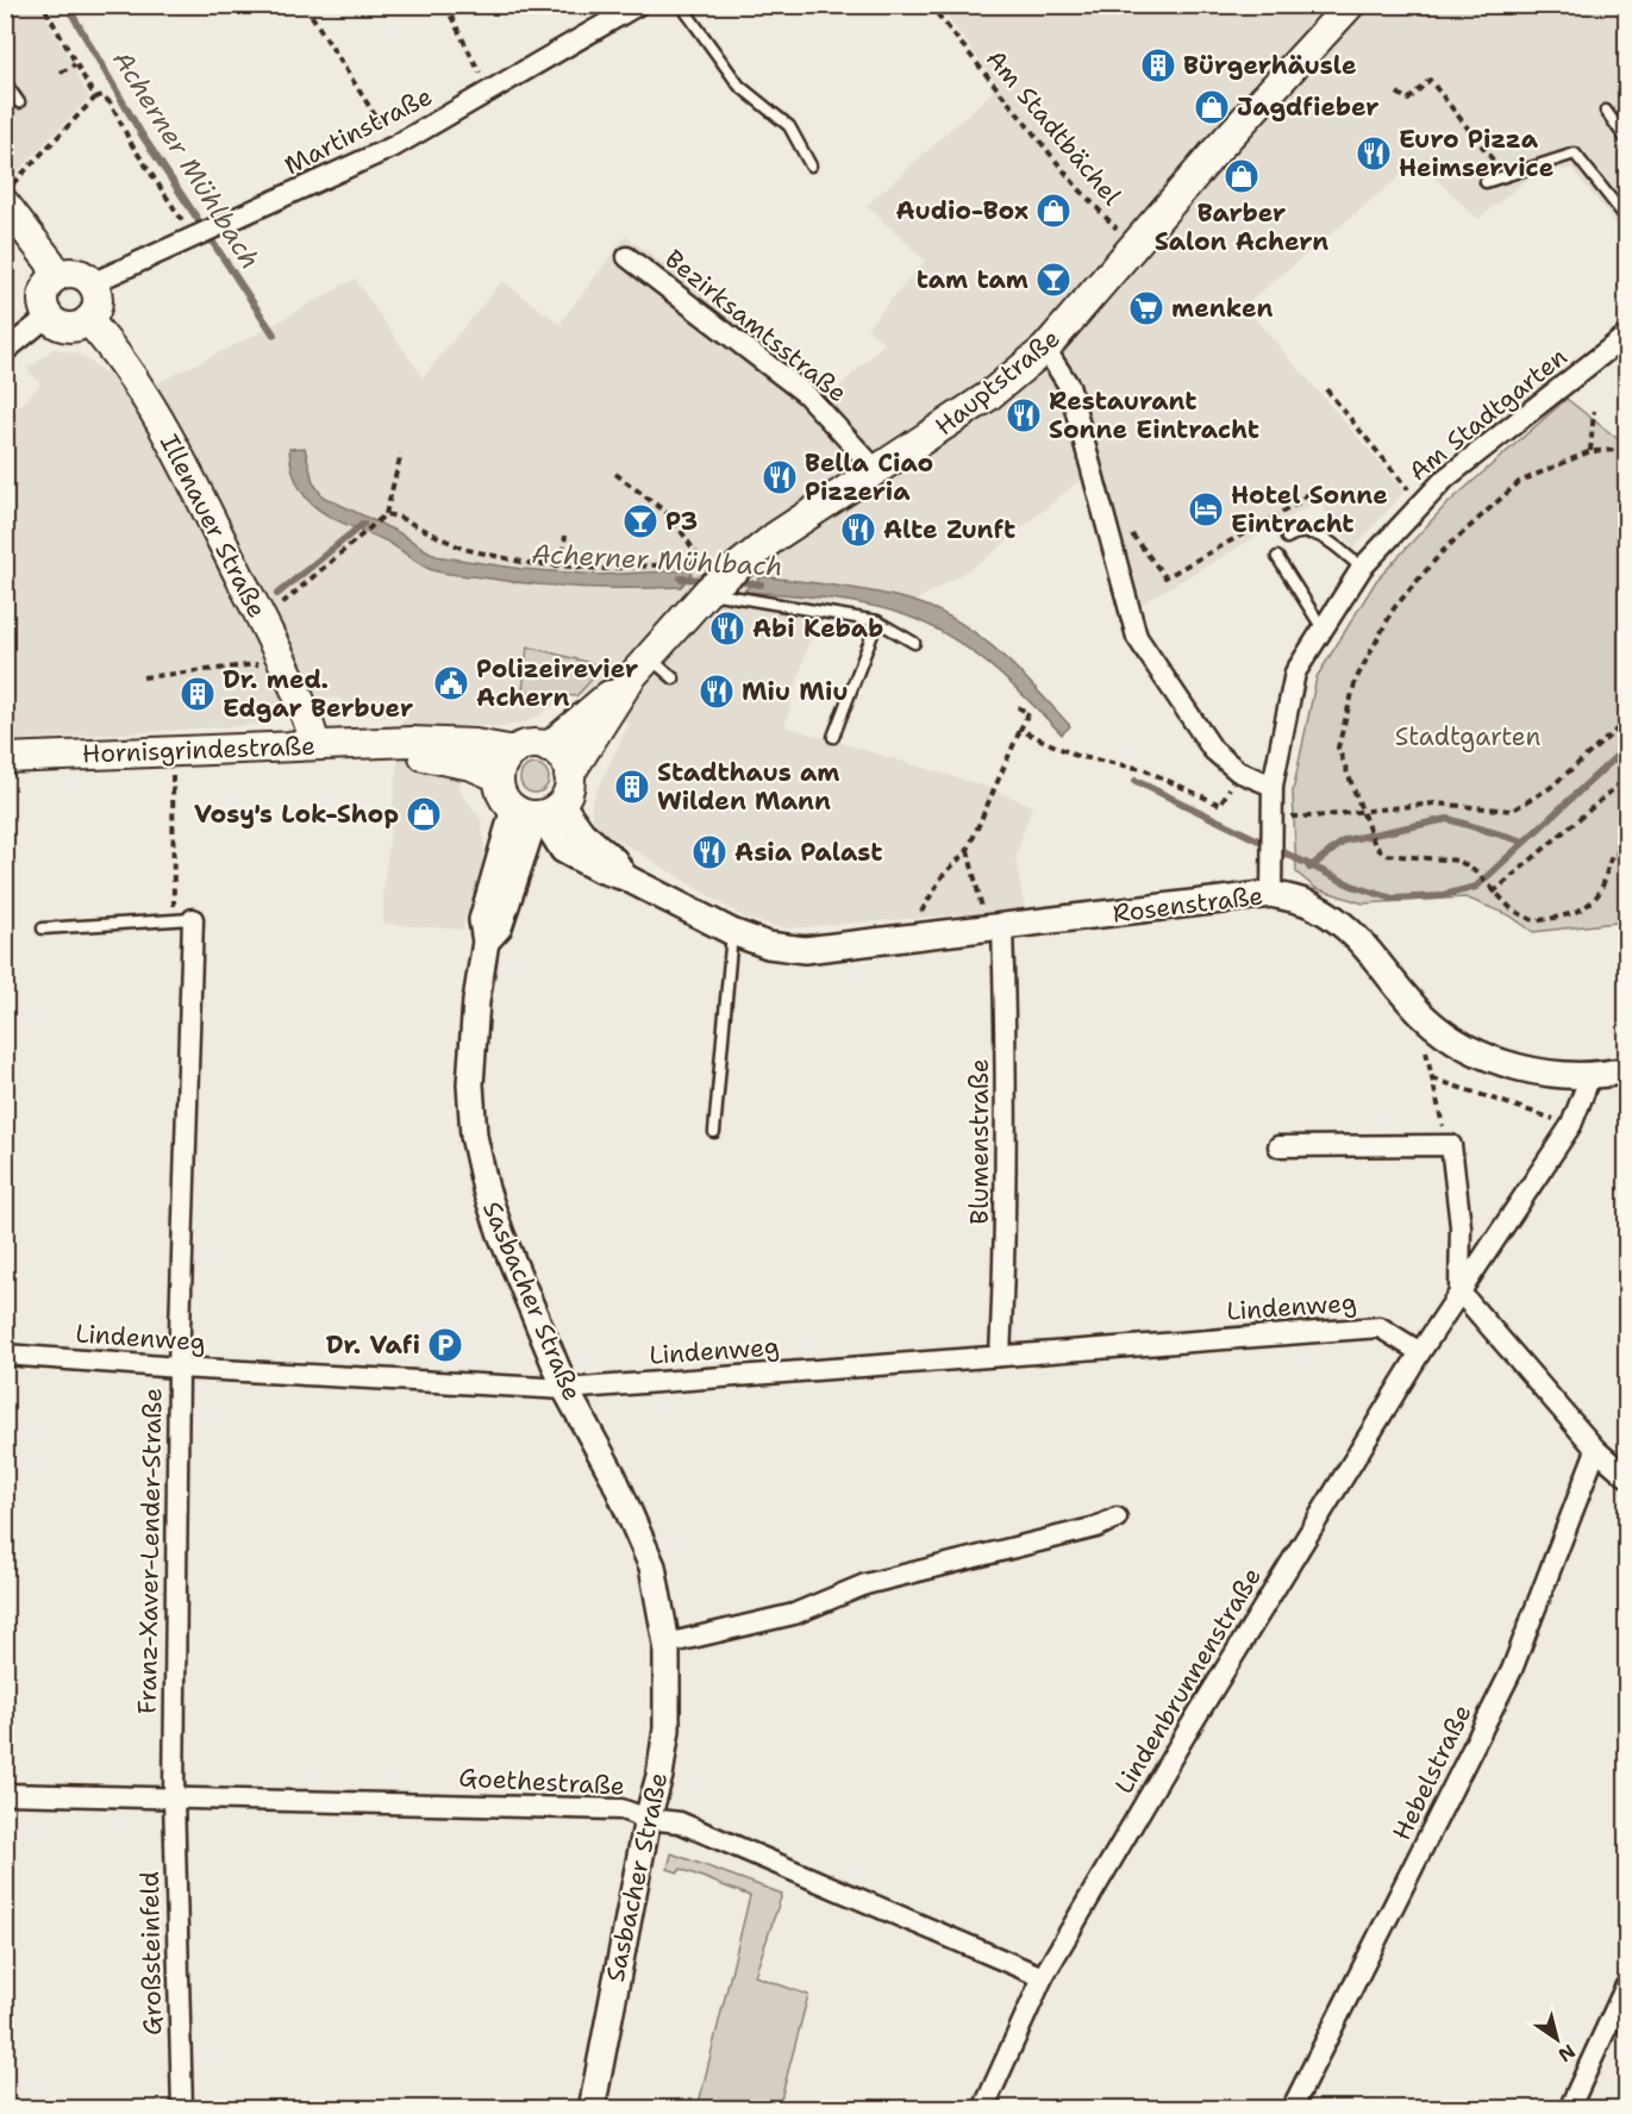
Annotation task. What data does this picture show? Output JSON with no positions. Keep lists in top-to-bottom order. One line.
{"streets":{"main road":["Hauptstraße","Illenauer Straße","Hornisgrindestraße"],"street":["Martinstraße","Bezirksamtsstraße","Am Stadtgarten","Rosenstraße","Blumenstraße","Sasbacher Straße","Lindenweg","Franz-Xaver-Lender-Straße","Lindenbrunnenstraße","Hebelstraße","Goethestraße","Großsteinfeld"],"path":["Am Stadtbächel"]},"crossings":[["Martinstraße","Illenauer Straße"],["Bezirksamtsstraße","Hauptstraße"],["Hauptstraße","Hornisgrindestraße"],["Hauptstraße","Rosenstraße"],["Hauptstraße","Sasbacher Straße"],["Am Stadtgarten","Rosenstraße"],["Illenauer Straße","Hornisgrindestraße"],["Hornisgrindestraße","Rosenstraße"],["Hornisgrindestraße","Sasbacher Straße"],["Rosenstraße","Blumenstraße"],["Rosenstraße","Sasbacher Straße"],["Rosenstraße","Lindenbrunnenstraße"],["Blumenstraße","Lindenweg"],["Sasbacher Straße","Lindenweg"],["Sasbacher Straße","Goethestraße"],["Lindenweg","Franz-Xaver-Lender-Straße"],["Lindenweg","Lindenbrunnenstraße"],["Franz-Xaver-Lender-Straße","Goethestraße"],["Franz-Xaver-Lender-Straße","Großsteinfeld"],["Lindenbrunnenstraße","Goethestraße"],["Goethestraße","Großsteinfeld"]],"water":["Acherner Mühlbach"],"parks":["Stadtgarten"],"places":{"building":["Bürgerhäusle","Dr. med. Edgar Berbuer","Stadthaus am Wilden Mann"],"shop":["Jagdfieber","Barber Salon Achern","Audio-Box","Vosy's Lok-Shop"],"restaurant":["Euro Pizza Heimservice","Restaurant Sonne Eintracht","Bella Ciao Pizzeria","Alte Zunft","Abi Kebab","Miu Miu","Asia Palast"],"bar":["tam tam","P3"],"supermarket":["menken"],"hotel":["Hotel Sonne Eintracht"],"public building":["Polizeirevier Achern"],"parking":["Dr. Vafi"]},"north":"bottom right"}
